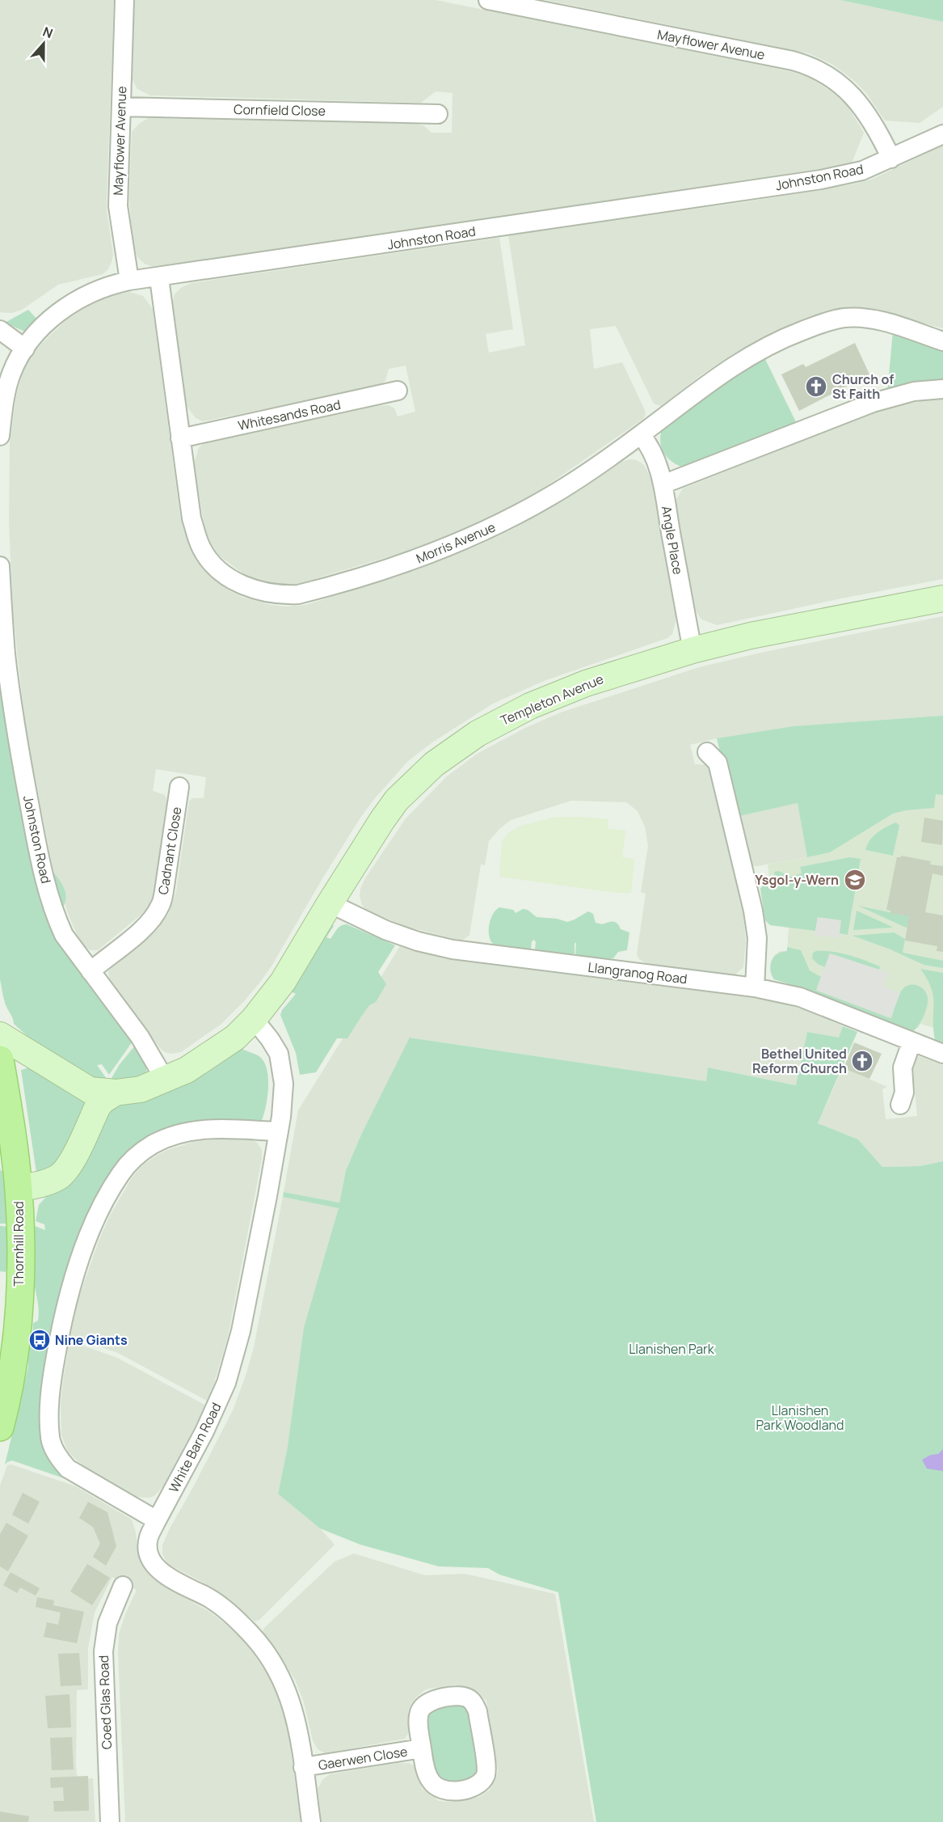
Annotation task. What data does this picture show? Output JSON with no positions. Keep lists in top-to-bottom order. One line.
{"streets":{"main road":["Thornhill Road"],"street":["Mayflower Avenue","Cornfield Close","Johnston Road","Whitesands Road","Angle Place","Morris Avenue","Templeton Avenue","Cadnant Close","Llangranog Road","White Barn Road","Coed Glas Road","Gaerwen Close"]},"crossings":[["Mayflower Avenue","Cornfield Close"],["Mayflower Avenue","Johnston Road"],["Johnston Road","Morris Avenue"],["Johnston Road","Templeton Avenue"],["Johnston Road","Cadnant Close"],["Whitesands Road","Morris Avenue"],["Angle Place","Morris Avenue"],["Angle Place","Templeton Avenue"],["Templeton Avenue","Llangranog Road"],["Templeton Avenue","Thornhill Road"],["Templeton Avenue","White Barn Road"],["White Barn Road","Gaerwen Close"]],"parks":["Llanishen Park","Llanishen Park Woodland"],"places":{"church":["Church of St Faith","Bethel United Reform Church"],"school or university":["Ysgol-y-Wern"],"bus stop":["Nine Giants"]},"north":"top"}
